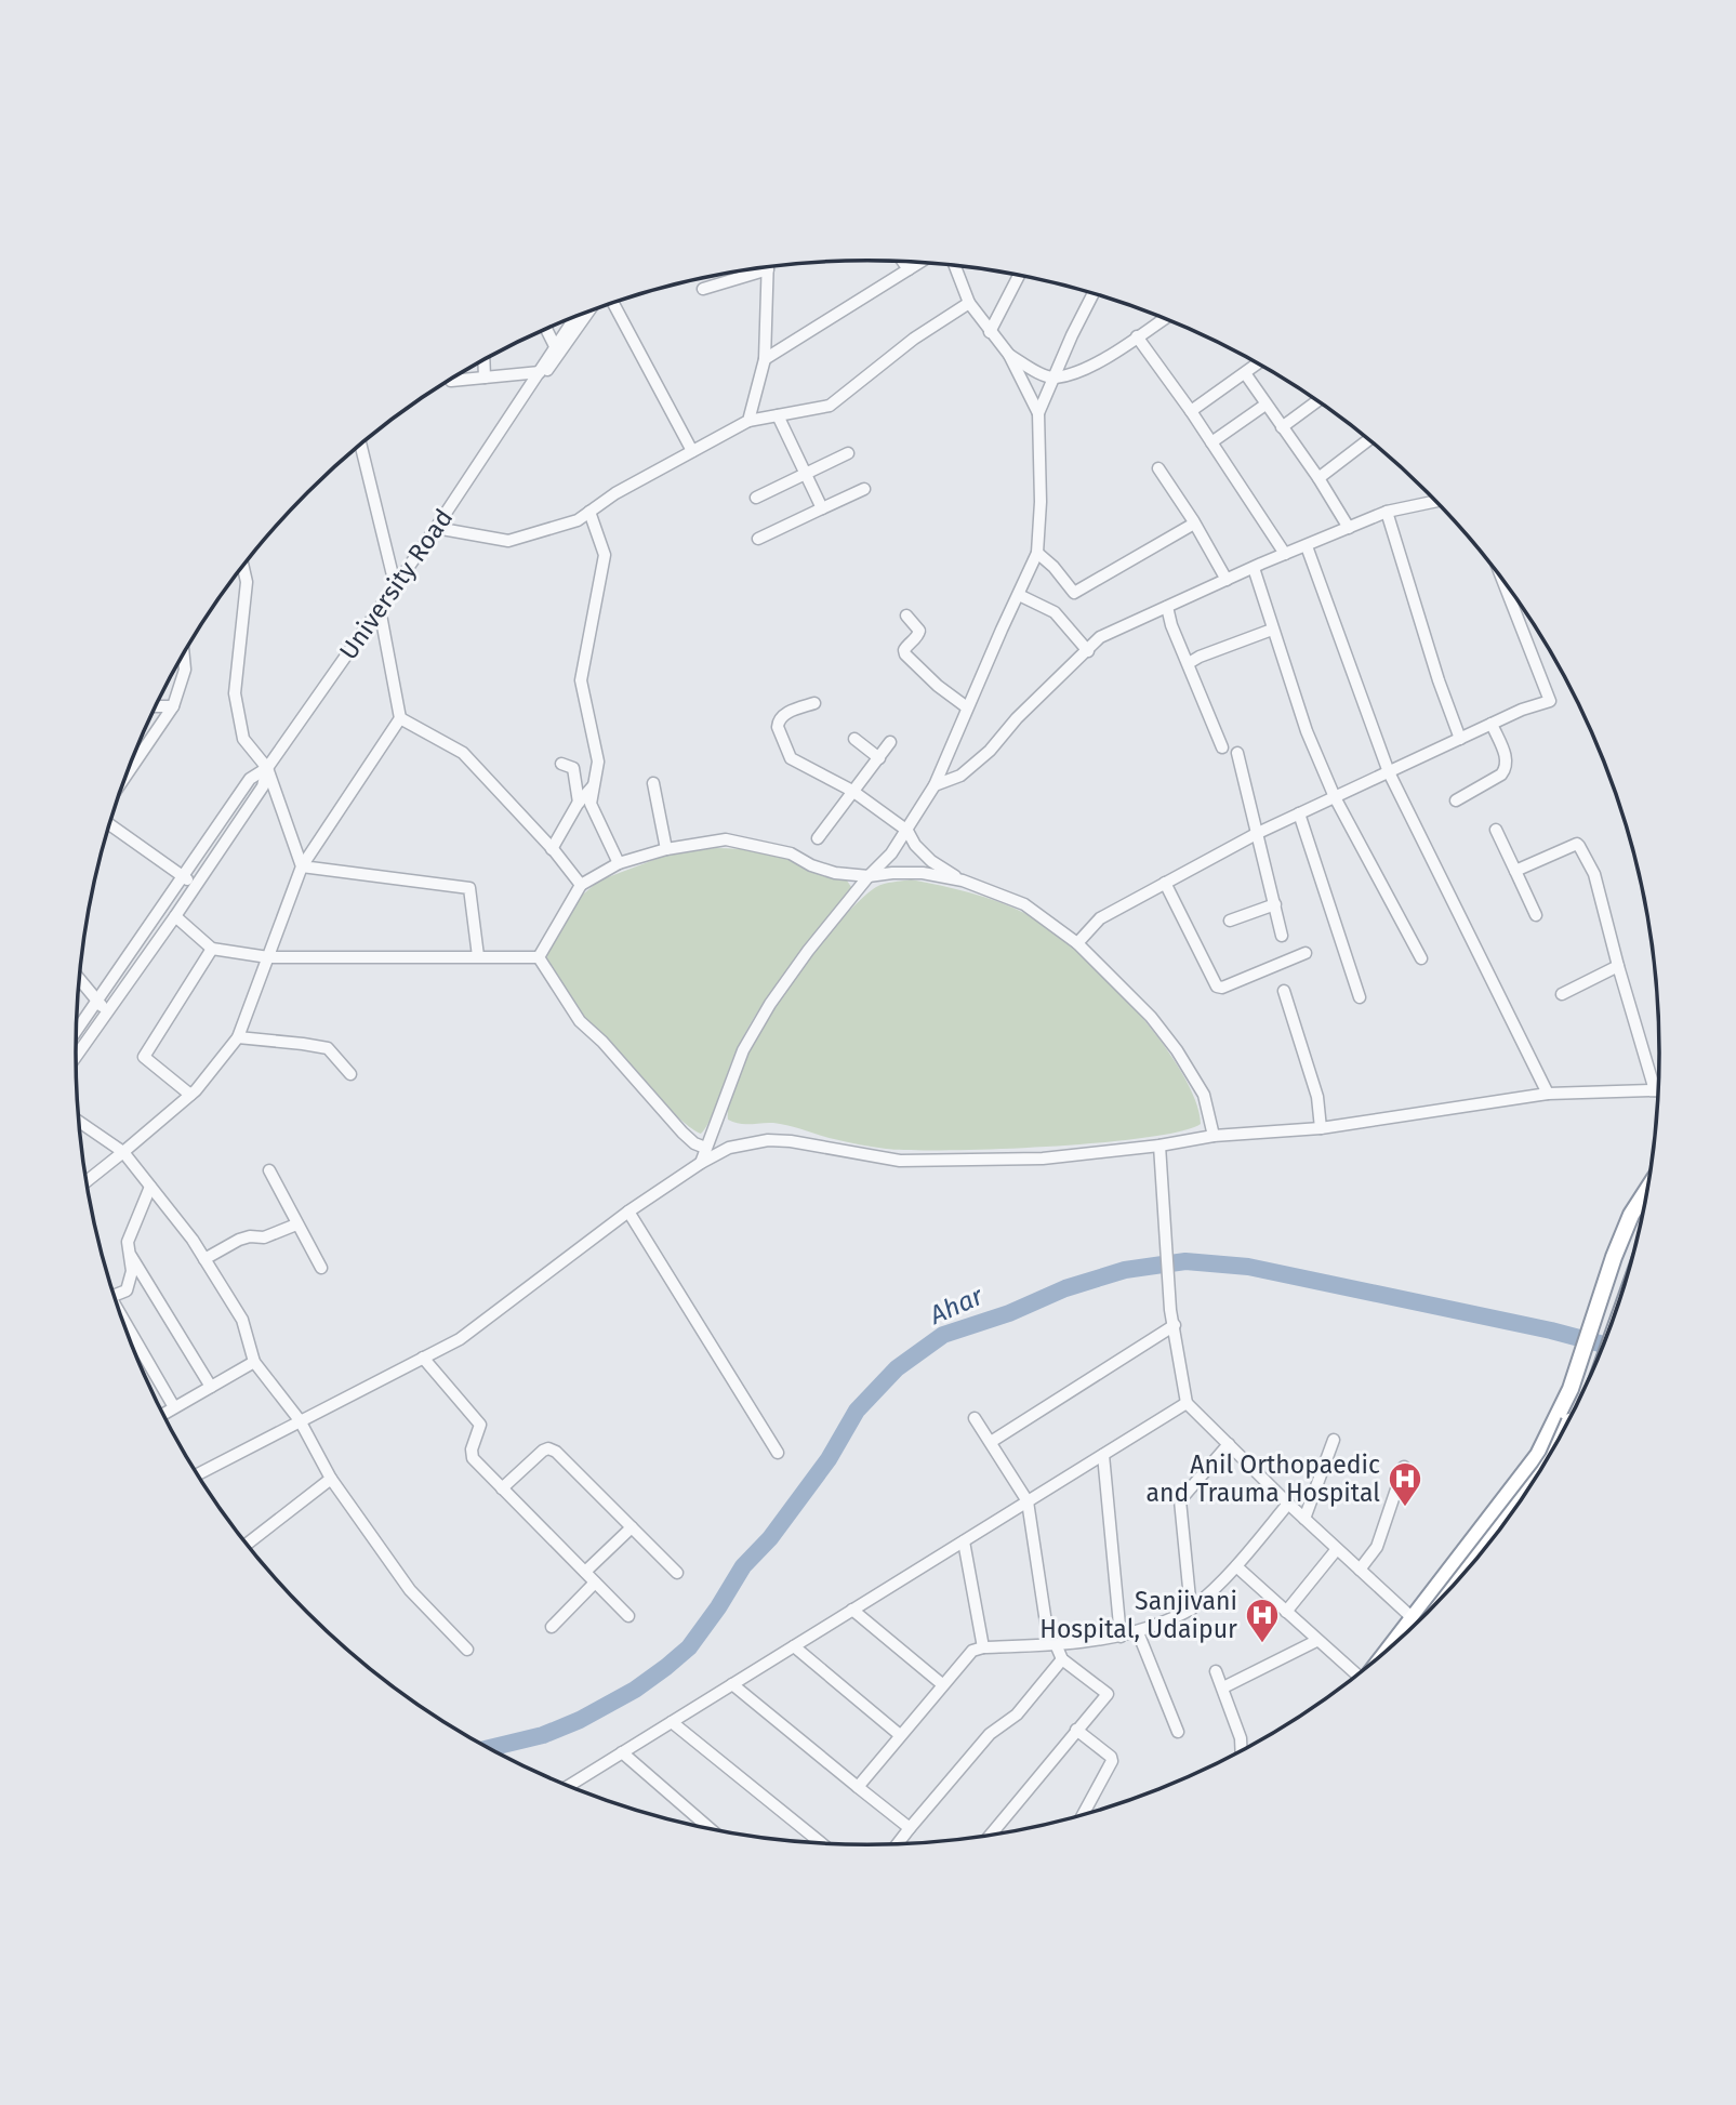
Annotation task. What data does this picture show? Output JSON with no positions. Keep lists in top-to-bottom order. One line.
{"streets":{"street":["University Road"]},"water":["Ahar"],"places":{"hospital":["Anil Orthopaedic and Trauma Hospital","Sanjivani Hospital, Udaipur"]}}
